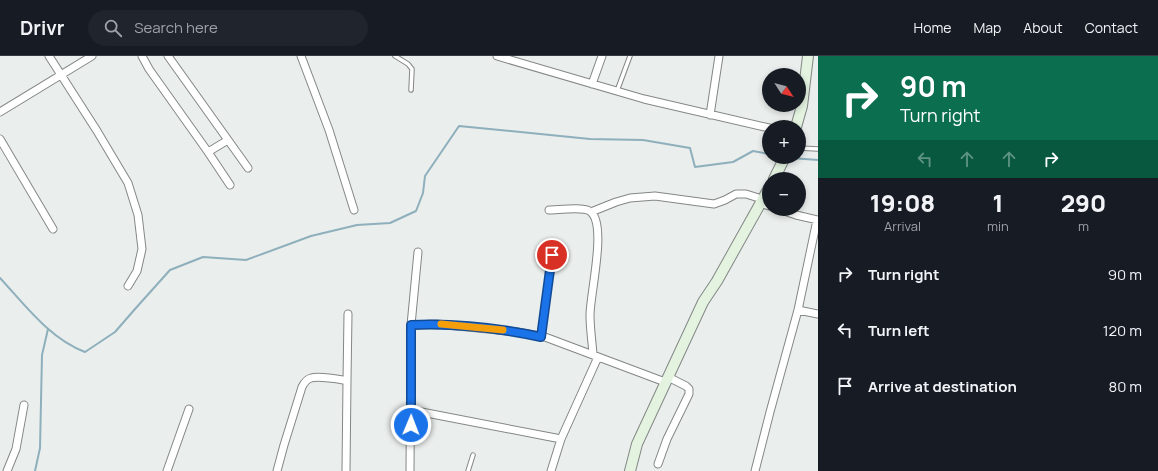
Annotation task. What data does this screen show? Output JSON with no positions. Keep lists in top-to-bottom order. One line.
{"north":"bottom right","page":{"header":"Drivr","search":"Search here","nav":["Home","Map","About","Contact"],"turn":["90 m","Turn right"],"map_buttons":["+","−"],"eta":["19:08","Arrival","1","min","290","m"],"list":[{"name":"Turn right","value":"90 m"},{"name":"Turn left","value":"120 m"},{"name":"Arrive at destination","value":"80 m"}]}}
